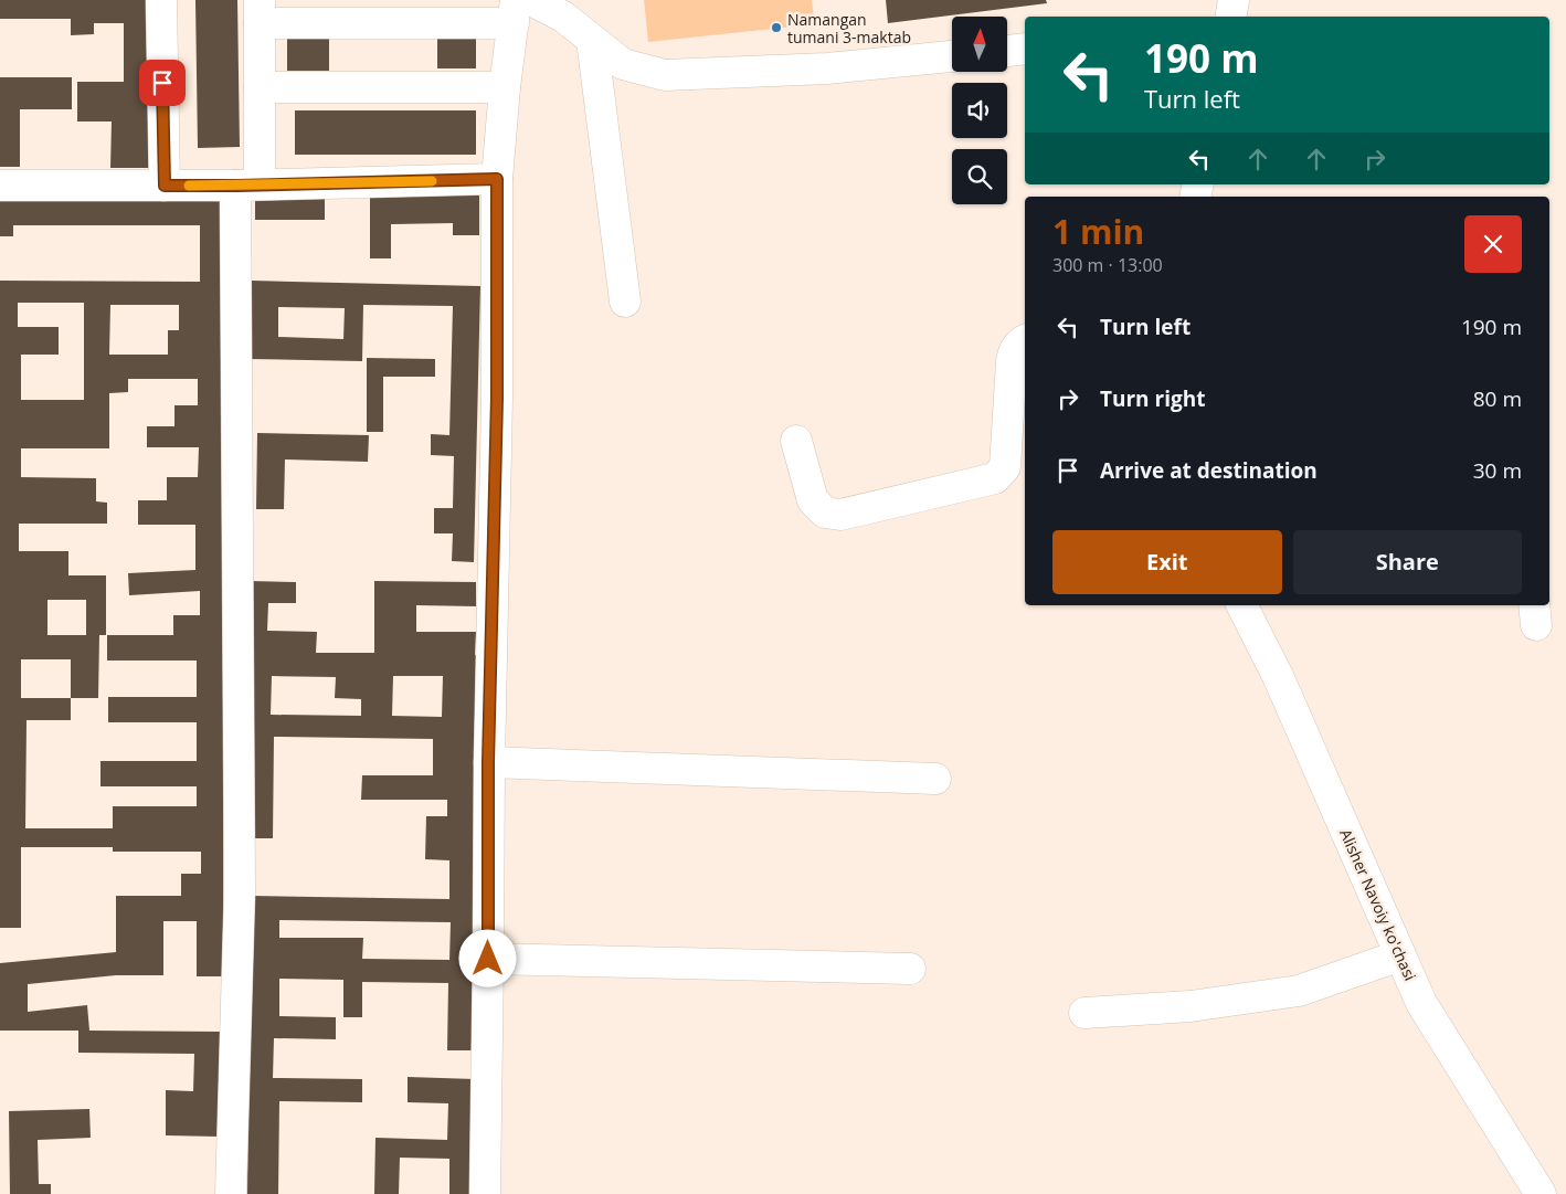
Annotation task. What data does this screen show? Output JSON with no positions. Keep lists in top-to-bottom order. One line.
{"streets":{"street":["Alisher Navoiy ko'chasi"]},"places":["Namangan tumani 3-maktab"],"north":"top","page":{"turn":["190 m","Turn left"],"heading":["1 min","300 m · 13:00"],"list":[{"name":"Turn left","value":"190 m"},{"name":"Turn right","value":"80 m"},{"name":"Arrive at destination","value":"30 m"}],"buttons":["Exit","Share"]}}
